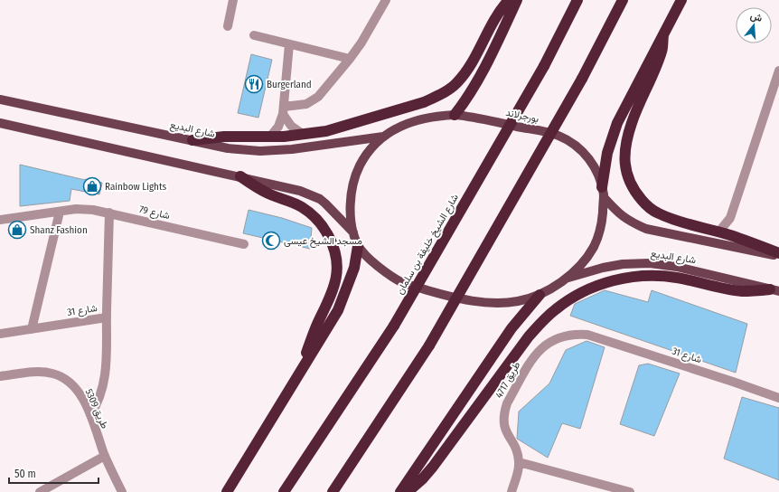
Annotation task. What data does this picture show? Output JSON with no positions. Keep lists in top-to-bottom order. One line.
{"streets":{"highway":["شارع الشيخ خليفة بن سلمان"],"main road":["بورجرلاند","شارع البديع"],"street":["شارع 79","شارع 31","طريق 4717","طريق 5309"]},"crossings":[["بورجرلاند","شارع البديع"],["شارع 79","شارع 31"],["شارع 31","طريق 4717"]],"places":{"restaurant":["Burgerland"],"shop":["Rainbow Lights","Shanz Fashion"],"mosque":["مسجد الشيخ عيسى"]},"scale_bar":"50 m","north":"top"}
